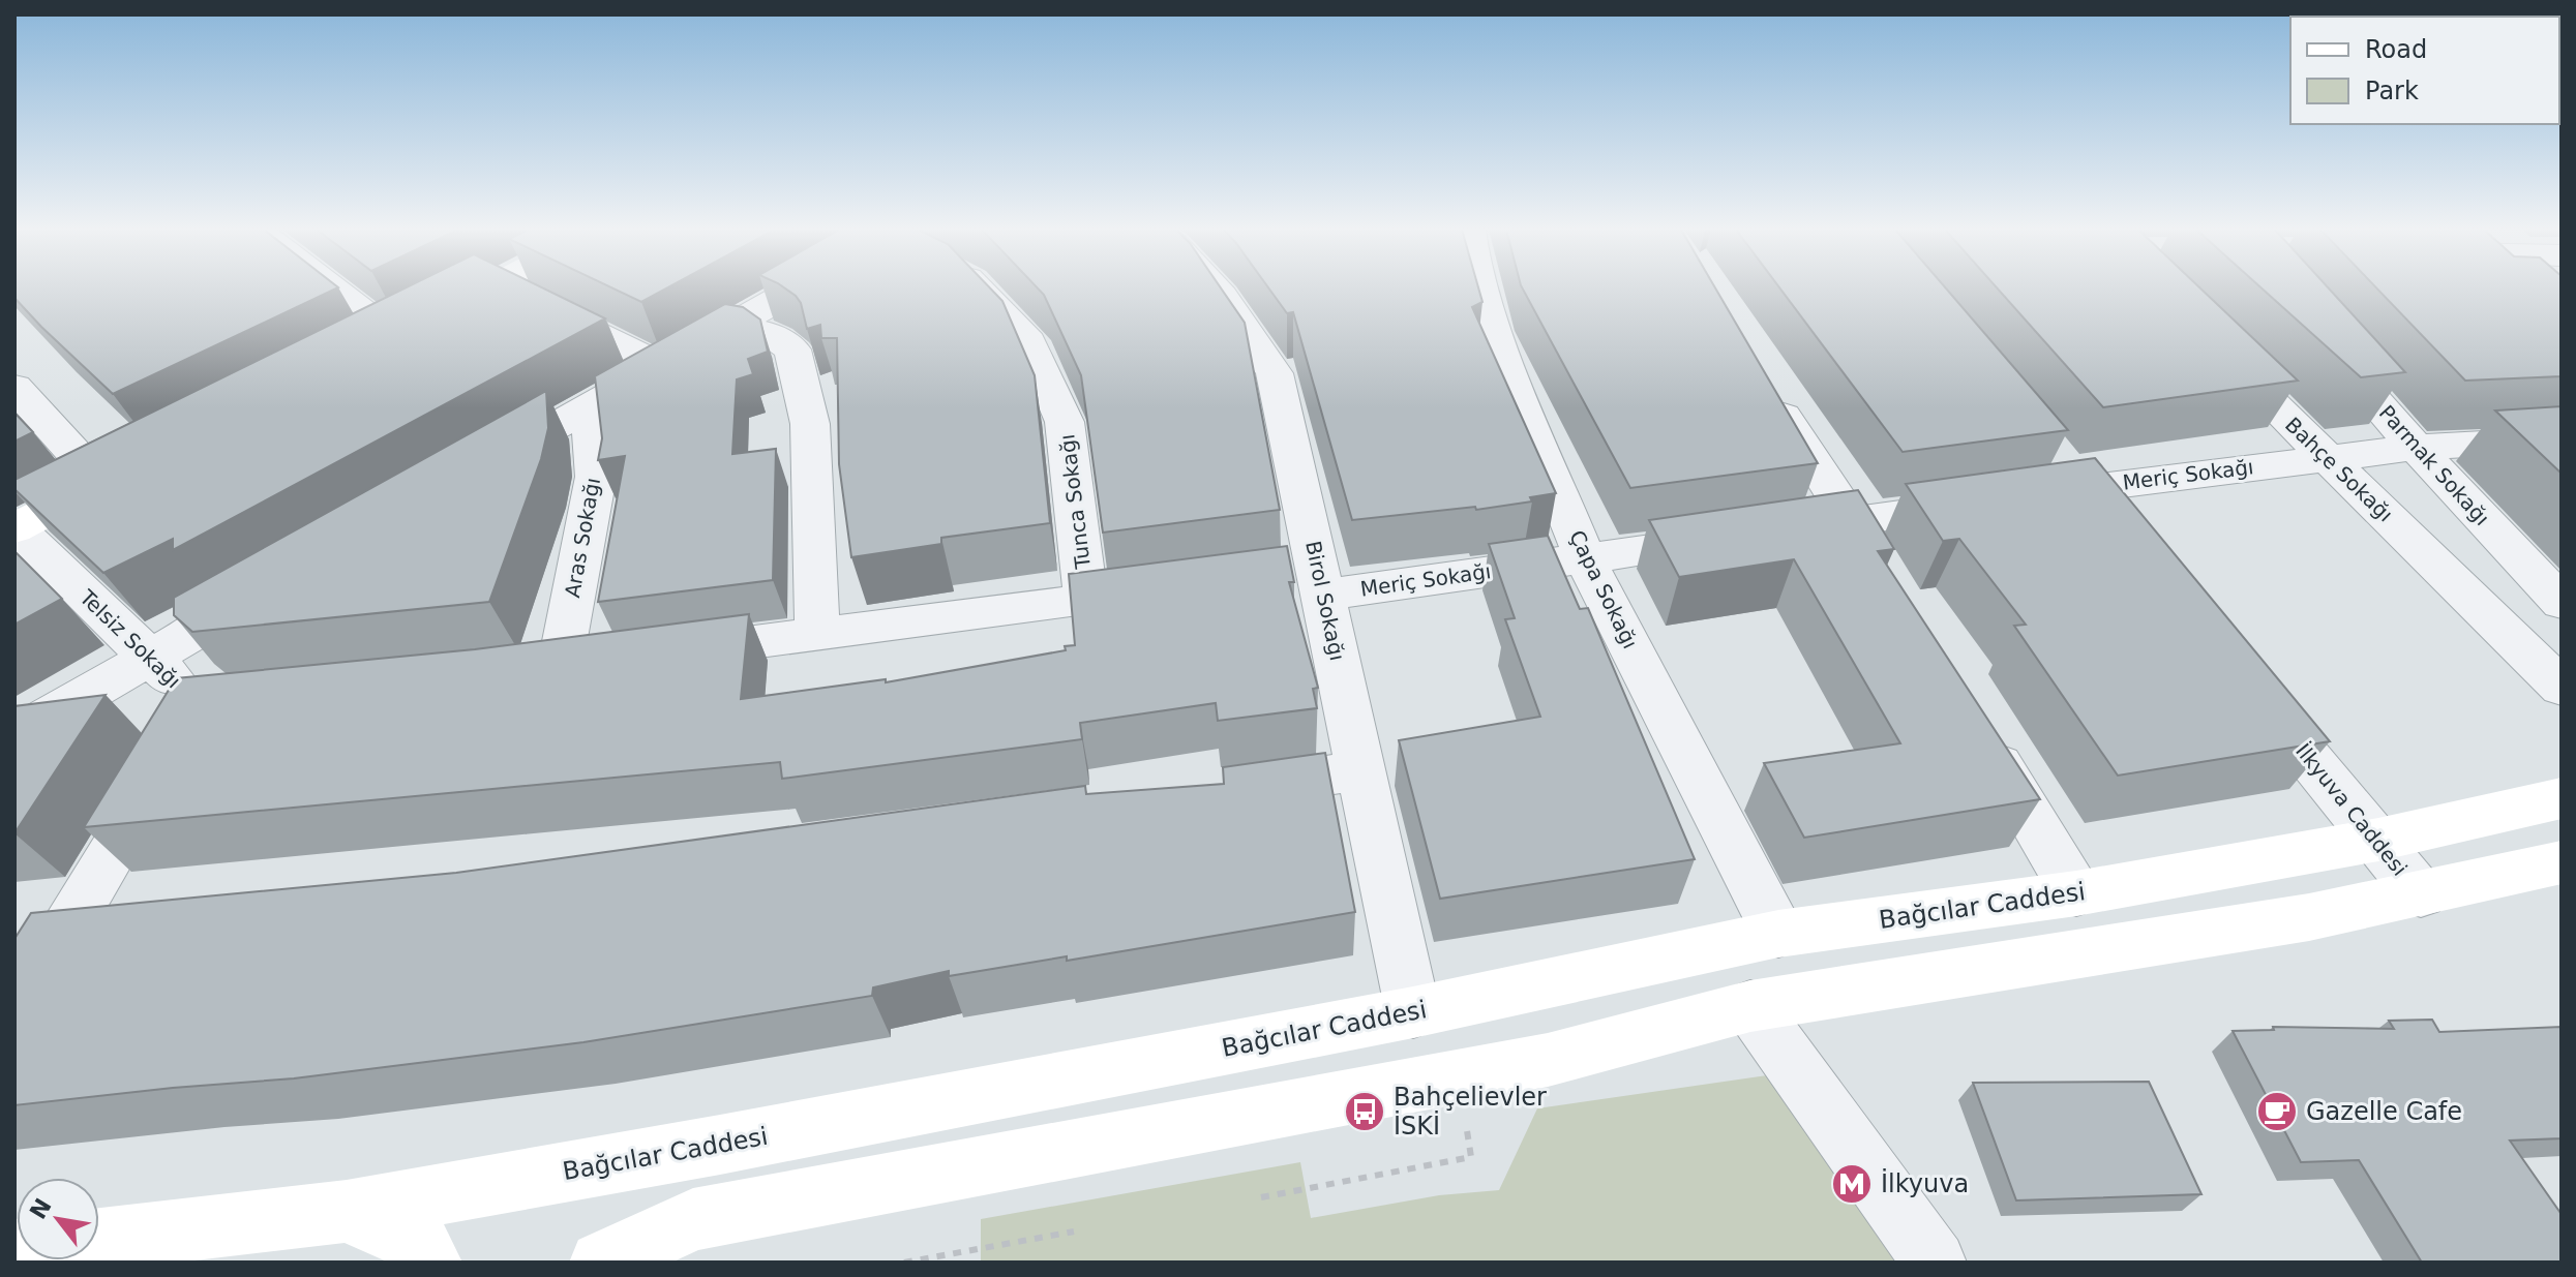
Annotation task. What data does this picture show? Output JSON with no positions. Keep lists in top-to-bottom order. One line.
{"streets":{"main road":["Bağcılar Caddesi"],"street":["Parmak Sokağı","Bahçe Sokağı","Meriç Sokağı","Tunca Sokağı","Aras Sokağı","Çapa Sokağı","Birol Sokağı","Telsiz Sokağı","İlkyuva Caddesi"]},"crossings":[["Parmak Sokağı","Meriç Sokağı"],["Bahçe Sokağı","Meriç Sokağı"],["Meriç Sokağı","Çapa Sokağı"],["Meriç Sokağı","Birol Sokağı"],["Çapa Sokağı","Bağcılar Caddesi"],["Birol Sokağı","Bağcılar Caddesi"],["İlkyuva Caddesi","Bağcılar Caddesi"]],"places":{"bus stop":["Bahçelievler İSKİ"],"cafe":["Gazelle Cafe"],"metro station":["İlkyuva"]},"legend":["Road","Park"],"north":"top left"}
